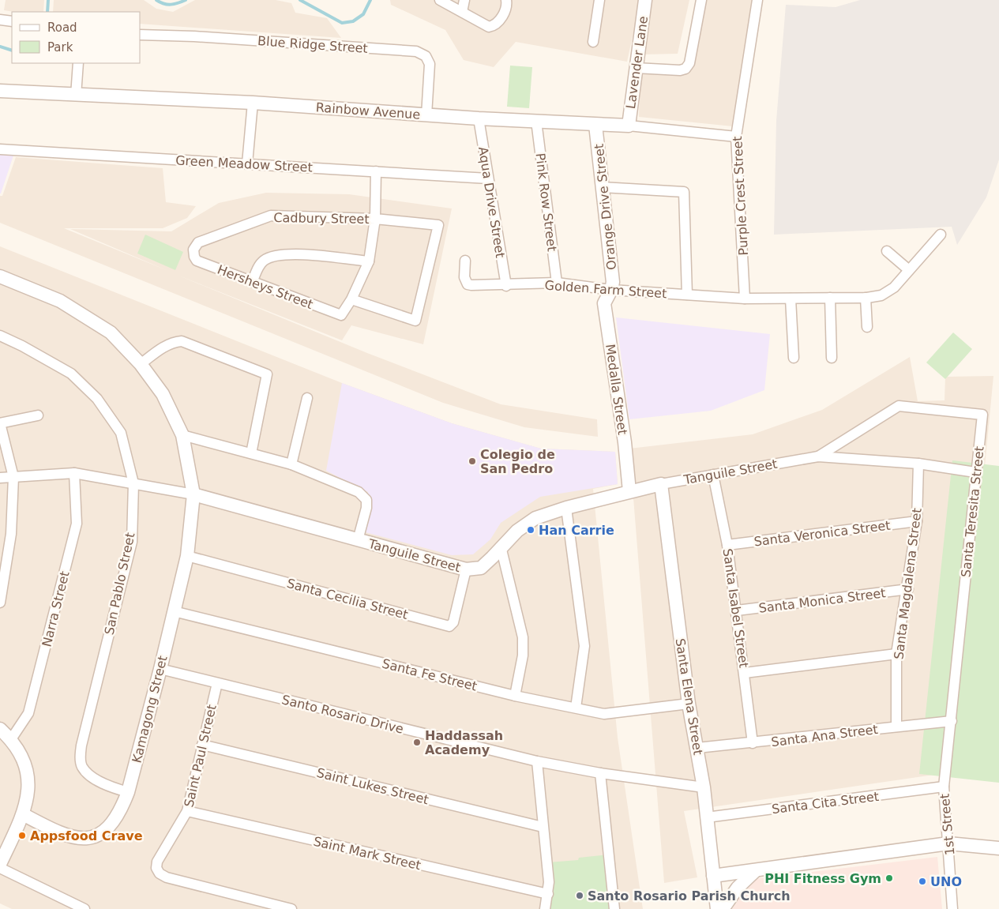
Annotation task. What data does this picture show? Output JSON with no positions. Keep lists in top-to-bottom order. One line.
{"streets":{"street":["Blue Ridge Street","Lavender Lane","Rainbow Avenue","Green Meadow Street","Purple Crest Street","Aqua Drive Street","Pink Row Street","Orange Drive Street","Cadbury Street","Hersheys Street","Golden Farm Street","Medalla Street","Tanguile Street","Santa Teresita Street","Santa Veronica Street","San Pablo Street","Santa Magdalena Street","Santa Cecilia Street","Santa Monica Street","Santa Isabel Street","Narra Street","Santa Fe Street","Santa Elena Street","Kamagong Street","Santo Rosario Drive","Santa Ana Street","Saint Paul Street","Saint Lukes Street","Santa Cita Street","1st Street","Saint Mark Street"]},"crossings":[["Blue Ridge Street","Rainbow Avenue"],["Lavender Lane","Rainbow Avenue"],["Rainbow Avenue","Purple Crest Street"],["Rainbow Avenue","Aqua Drive Street"],["Rainbow Avenue","Pink Row Street"],["Rainbow Avenue","Orange Drive Street"],["Green Meadow Street","Aqua Drive Street"],["Purple Crest Street","Golden Farm Street"],["Aqua Drive Street","Golden Farm Street"],["Pink Row Street","Golden Farm Street"],["Orange Drive Street","Golden Farm Street"],["Orange Drive Street","Medalla Street"],["Cadbury Street","Hersheys Street"],["Golden Farm Street","Medalla Street"],["Medalla Street","Tanguile Street"],["Tanguile Street","Santa Teresita Street"],["Tanguile Street","San Pablo Street"],["Tanguile Street","Santa Magdalena Street"],["Tanguile Street","Santa Cecilia Street"],["Tanguile Street","Santa Isabel Street"],["Tanguile Street","Narra Street"],["Tanguile Street","Santa Elena Street"],["Tanguile Street","Kamagong Street"],["Santa Teresita Street","Santa Ana Street"],["Santa Teresita Street","Santa Cita Street"],["Santa Teresita Street","1st Street"],["Santa Veronica Street","Santa Magdalena Street"],["Santa Veronica Street","Santa Isabel Street"],["San Pablo Street","Kamagong Street"],["Santa Magdalena Street","Santa Monica Street"],["Santa Magdalena Street","Santa Ana Street"],["Santa Cecilia Street","Kamagong Street"],["Santa Monica Street","Santa Isabel Street"],["Santa Isabel Street","Santa Ana Street"],["Santa Fe Street","Santa Elena Street"],["Santa Fe Street","Kamagong Street"],["Santa Elena Street","Santo Rosario Drive"],["Santa Elena Street","Santa Ana Street"],["Santa Elena Street","Santa Cita Street"],["Kamagong Street","Santo Rosario Drive"],["Santo Rosario Drive","Saint Paul Street"],["Saint Paul Street","Saint Lukes Street"],["Saint Paul Street","Saint Mark Street"],["Santa Cita Street","1st Street"]],"places":["Colegio de San Pedro","Han Carrie","Haddassah Academy","Appsfood Crave","PHI Fitness Gym","UNO","Santo Rosario Parish Church"],"legend":["Road","Park"]}
